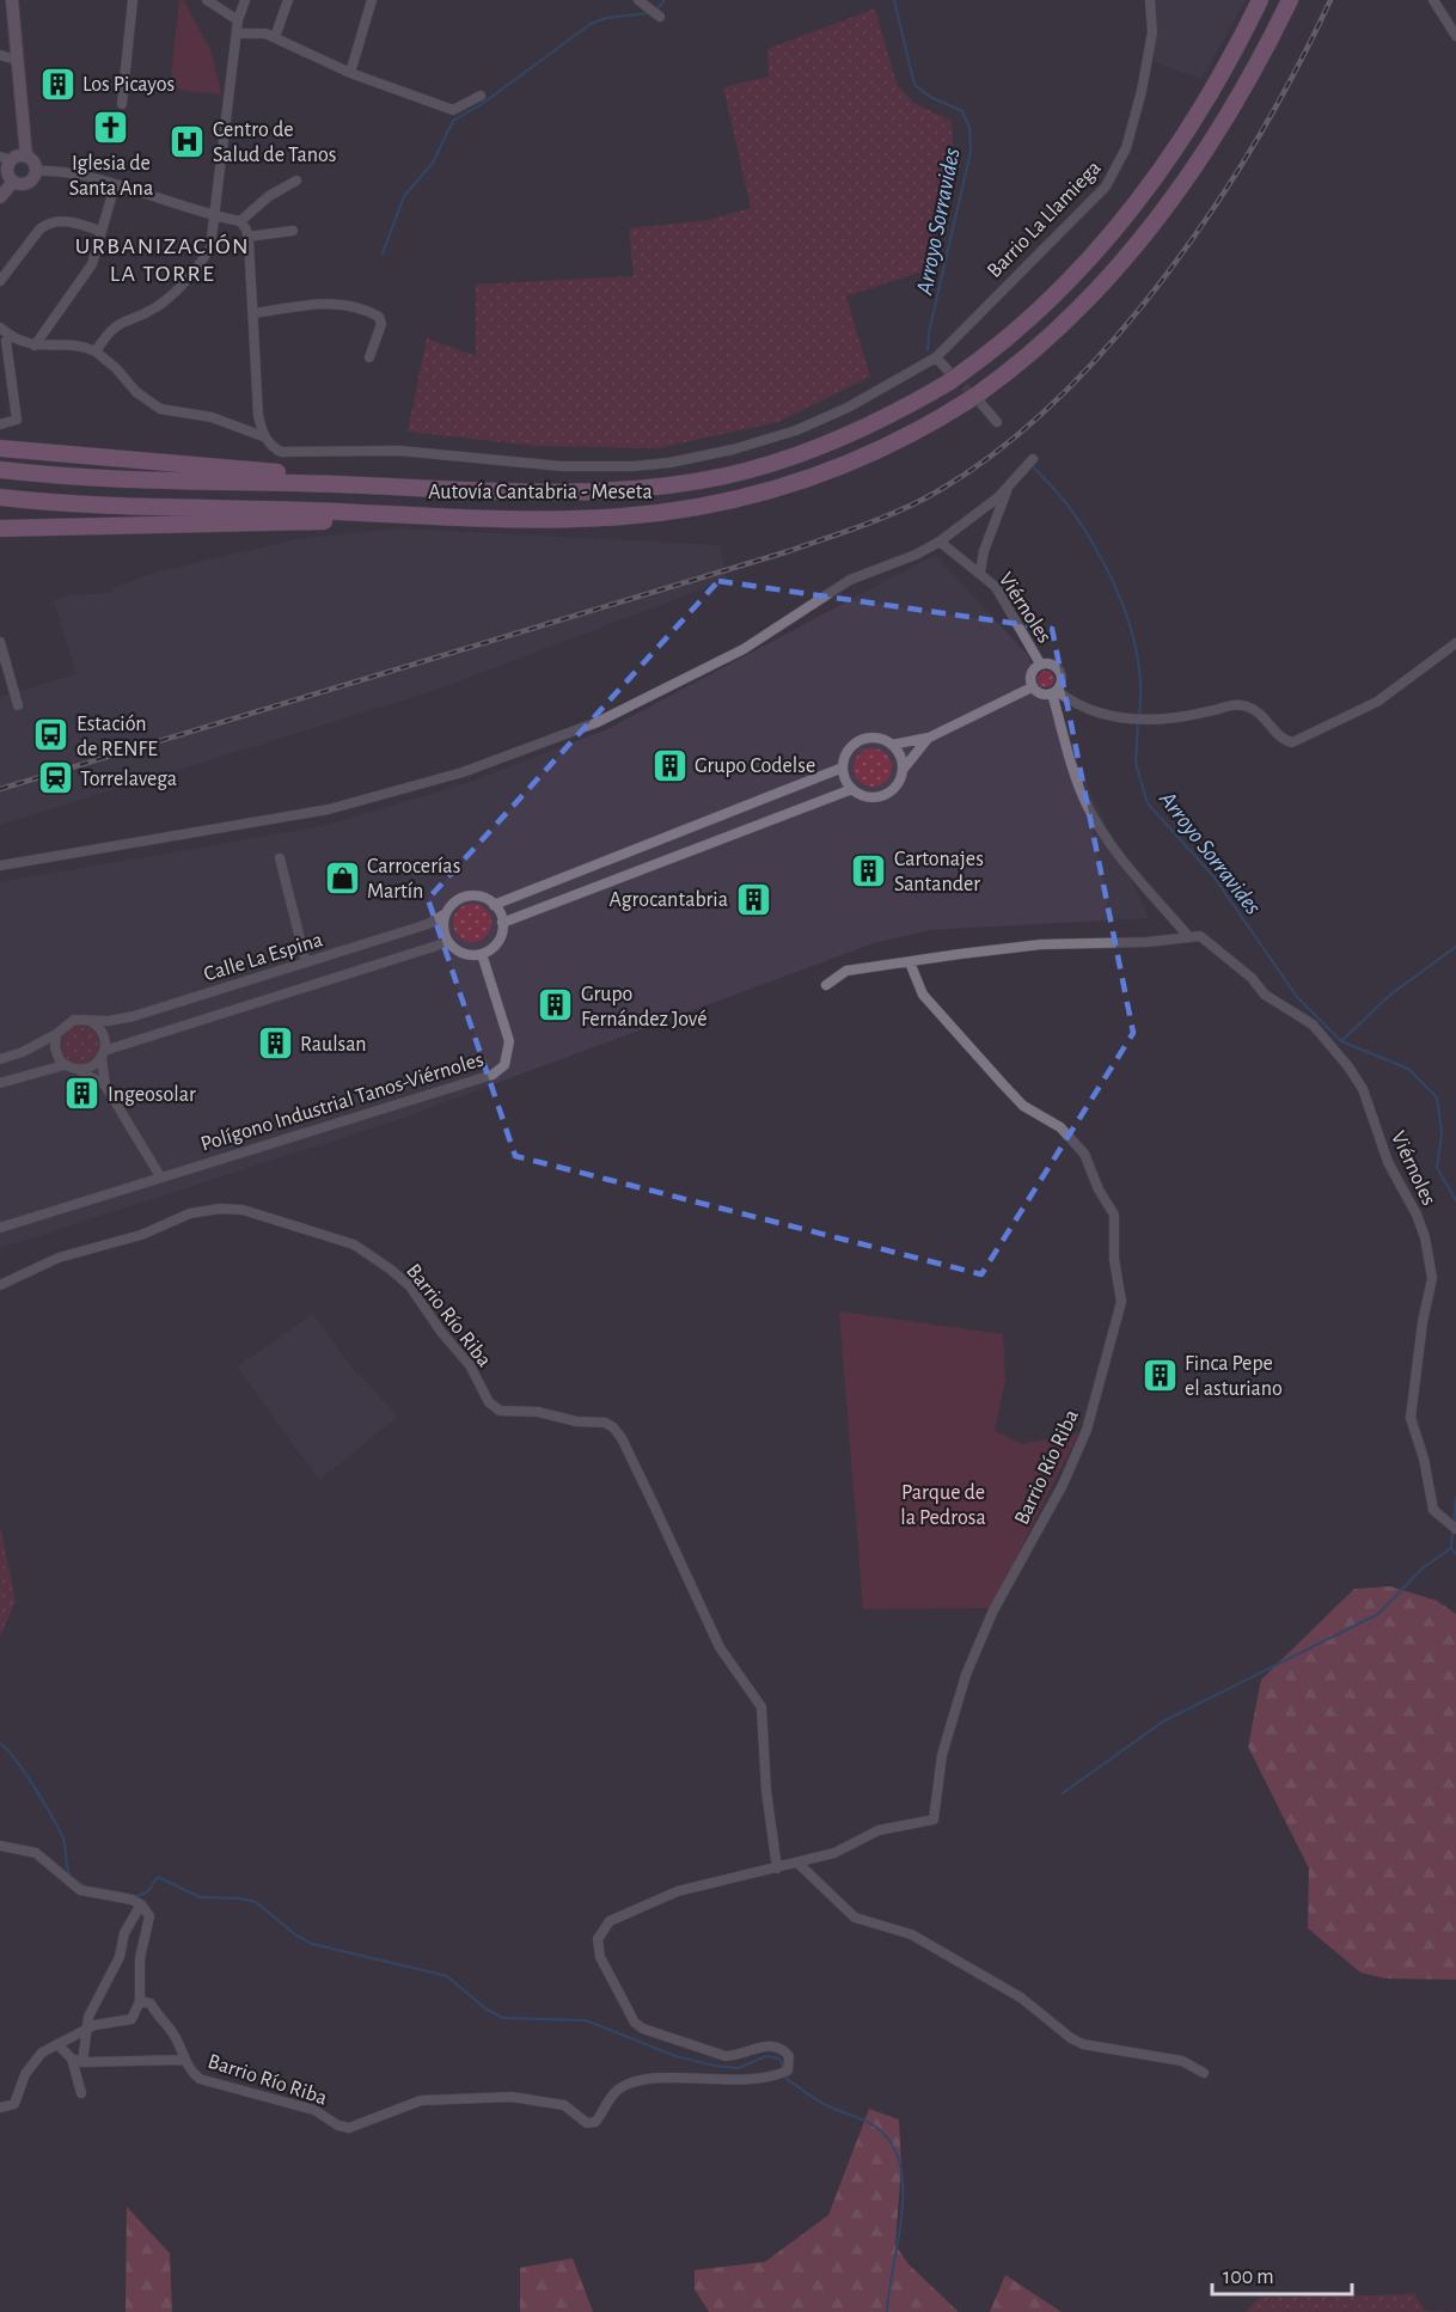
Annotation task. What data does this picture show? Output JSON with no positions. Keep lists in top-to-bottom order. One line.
{"streets":{"highway":["Autovía Cantabria - Meseta"],"street":["Barrio La Llamiega","Viérnoles","Calle La Espina","Polígono Industrial Tanos-Viérnoles","Barrio Río Riba"]},"crossings":[["Calle La Espina","Polígono Industrial Tanos-Viérnoles"]],"districts":["URBANIZACIÓN LA TORRE"],"water":["Arroyo Sorravides"],"parks":["Parque de la Pedrosa"],"places":{"building":["Los Picayos","Grupo Codelse","Cartonajes Santander","Agrocantabria","Grupo Fernández Jové","Raulsan","Ingeosolar","Finca Pepe el asturiano"],"church":["Iglesia de Santa Ana"],"hospital":["Centro de Salud de Tanos"],"bus stop":["Estación de RENFE"],"station":["Torrelavega"],"shop":["Carrocerías Martín"]},"scale_bar":"100 m"}
